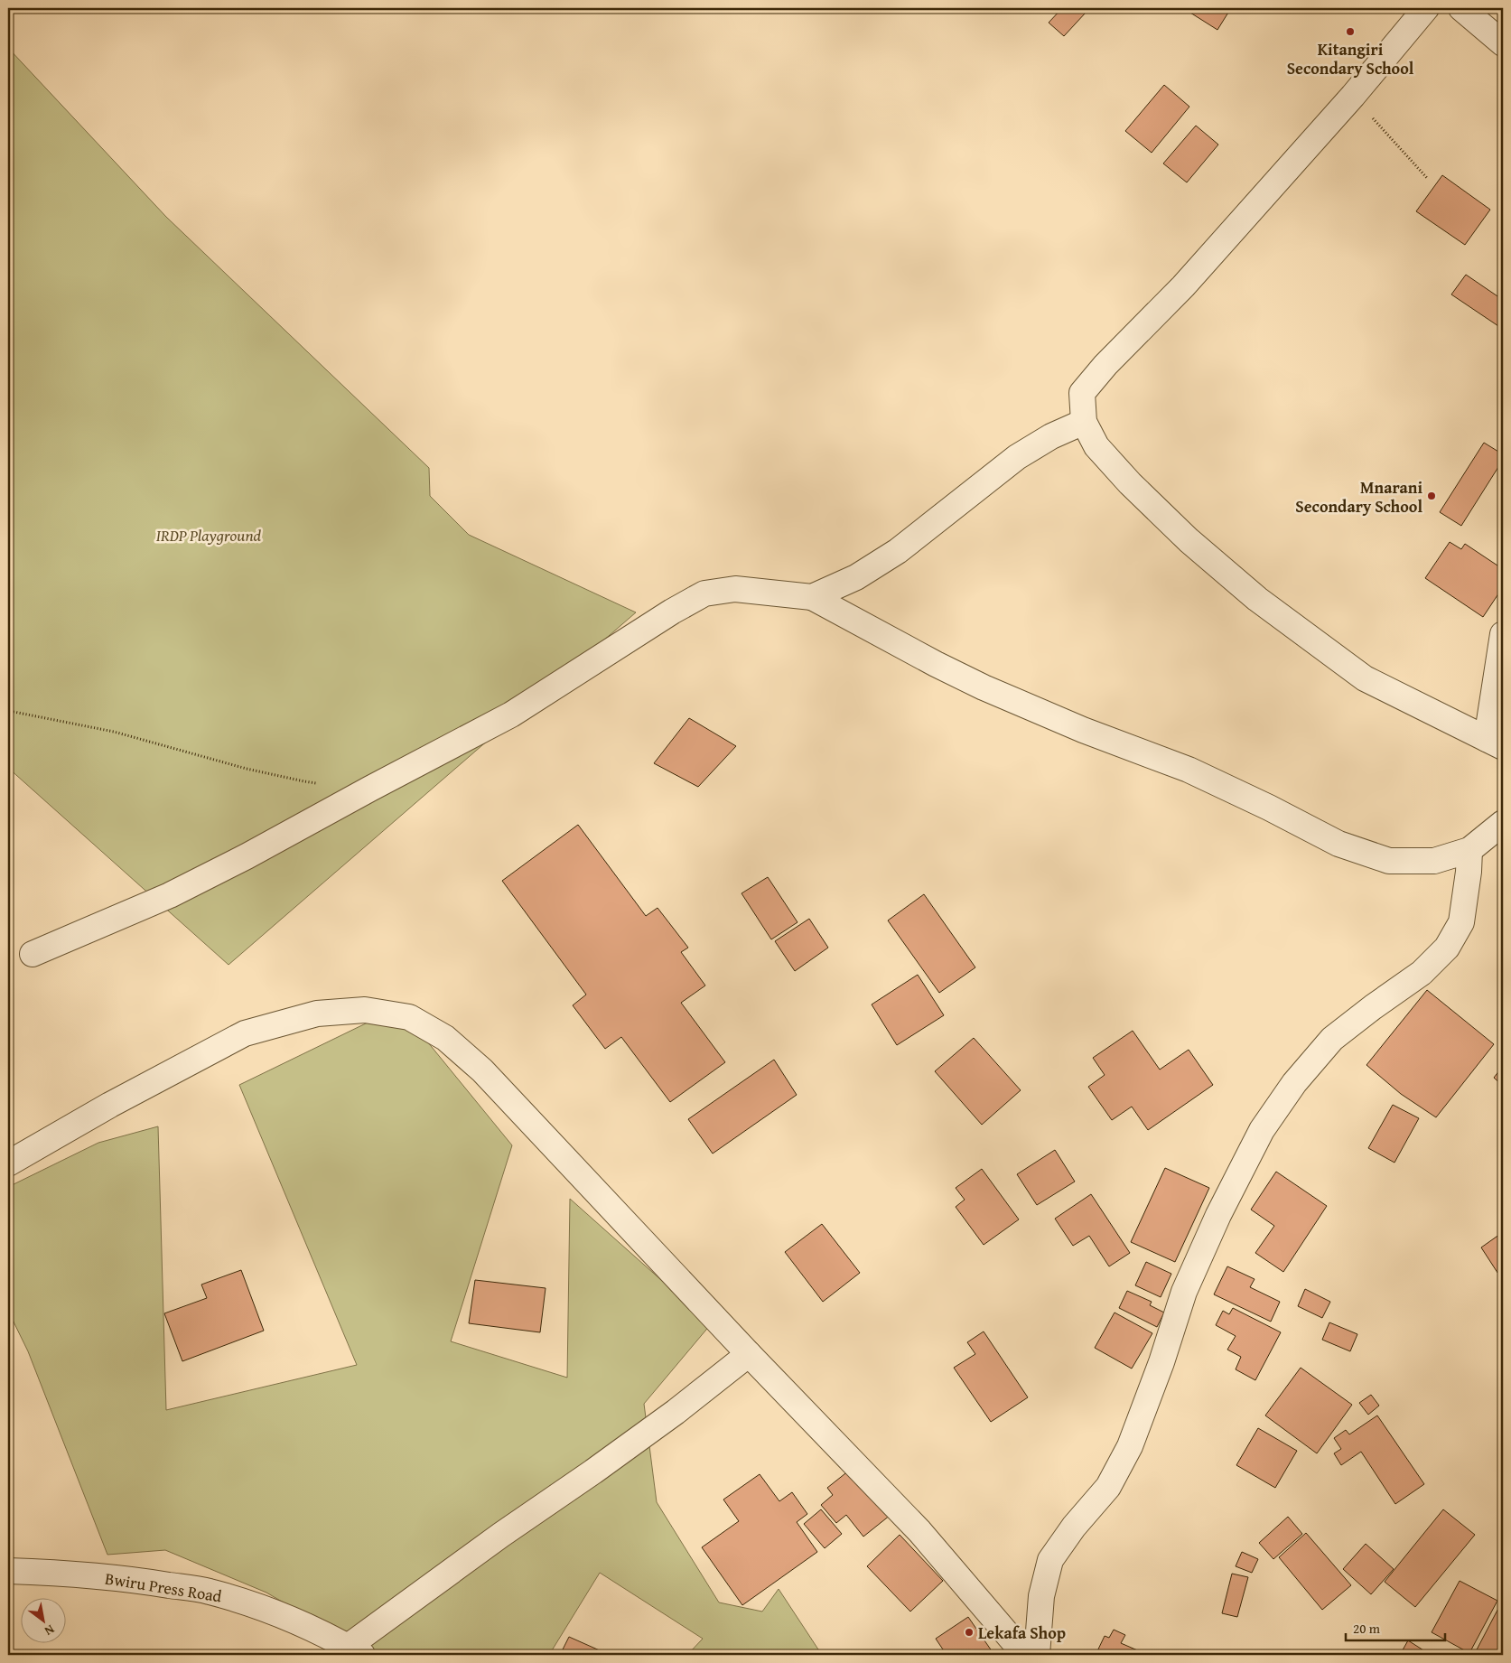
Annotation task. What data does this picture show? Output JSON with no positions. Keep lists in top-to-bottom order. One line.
{"streets":{"street":["Bwiru Press Road"]},"parks":["IRDP Playground"],"places":["Kitangiri Secondary School","Mnarani Secondary School","Lekafa Shop"],"scale_bar":"20 m","north":"bottom right"}
